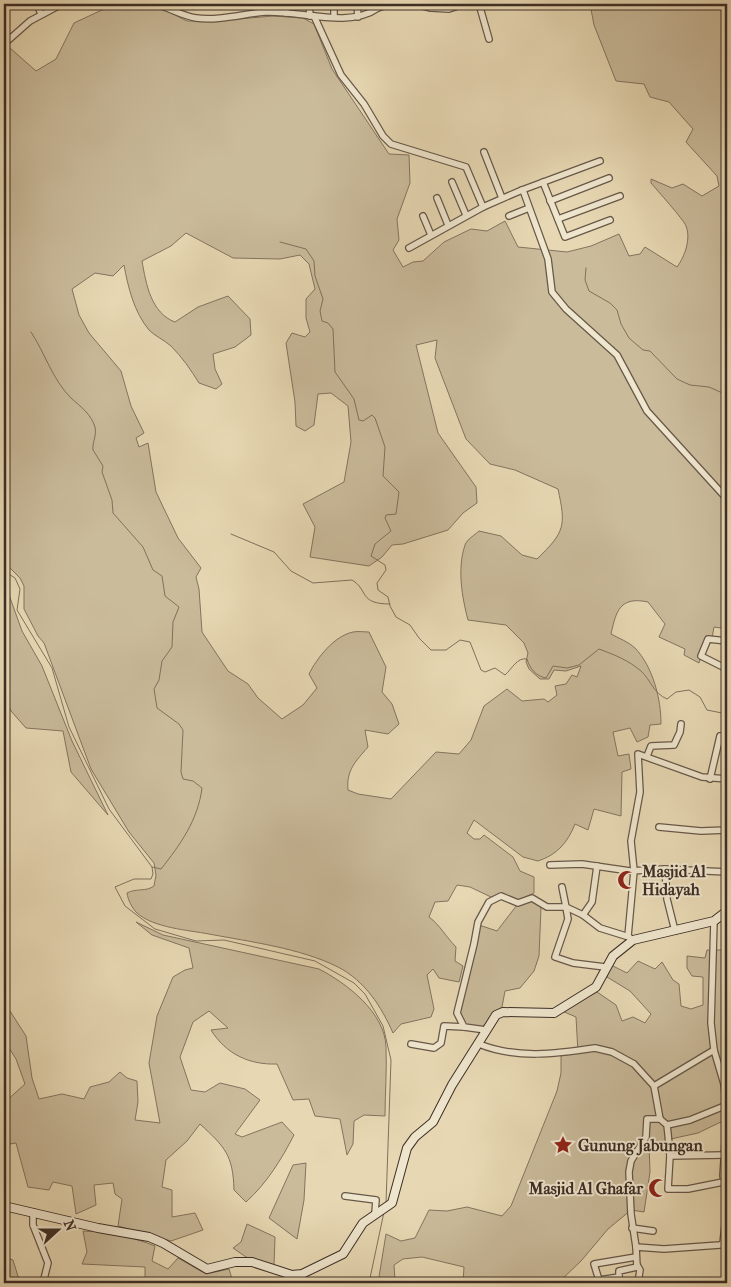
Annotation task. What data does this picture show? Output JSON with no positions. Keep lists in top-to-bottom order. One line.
{"places":{"mosque":["Masjid Al Hidayah","Masjid Al Ghafar"],"place":["Gunung Jabungan"]},"north":"right"}
